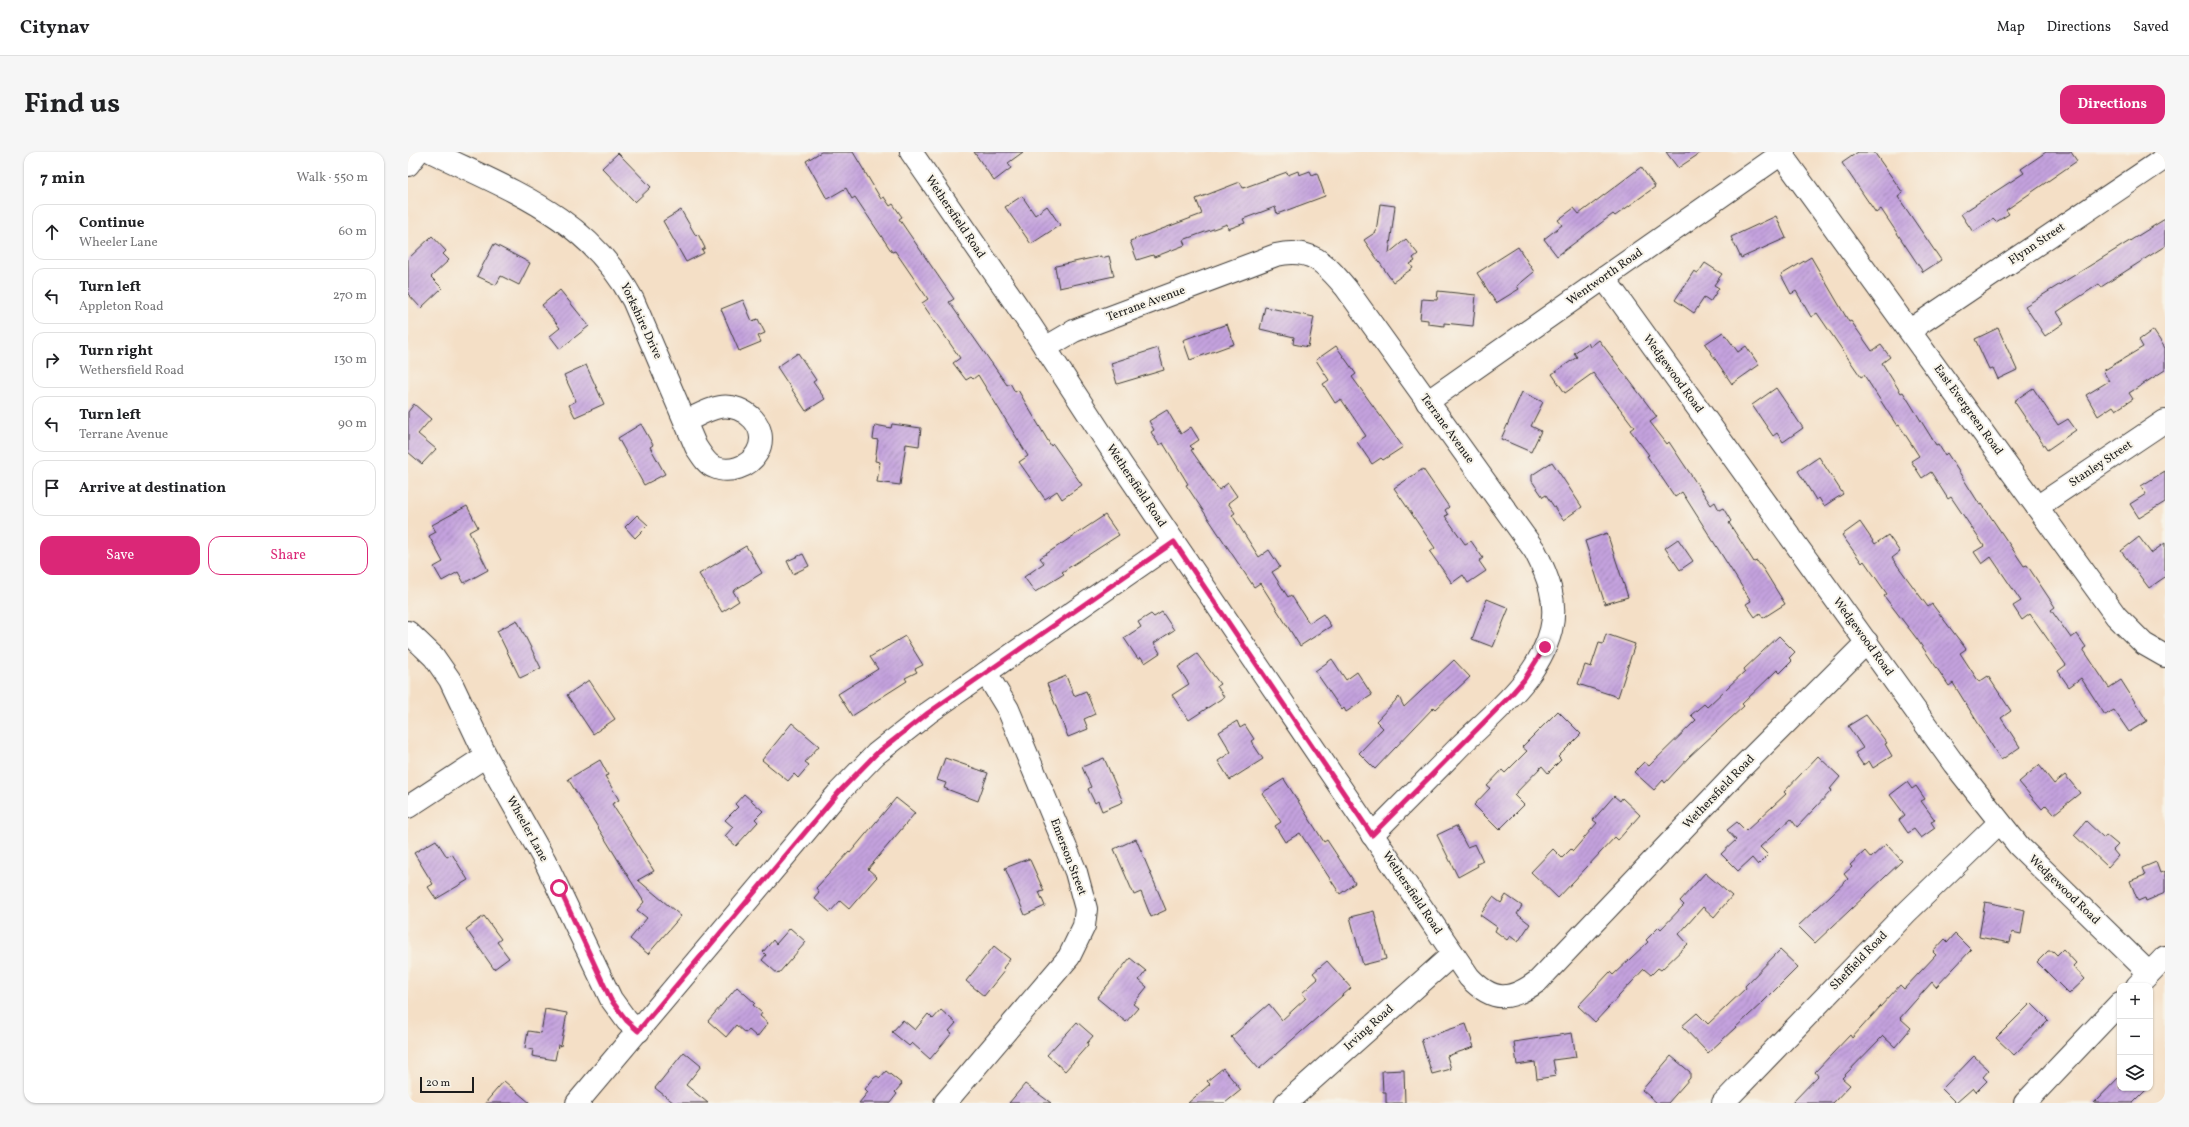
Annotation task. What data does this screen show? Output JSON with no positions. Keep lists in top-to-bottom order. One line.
{"streets":{"street":["Wethersfield Road","Flynn Street","Wentworth Road","Terrane Avenue","Yorkshire Drive","Wedgewood Road","East Evergreen Road","Stanley Street","Wheeler Lane","Emerson Street","Sheffield Road","Irving Road"]},"crossings":[["Wethersfield Road","Terrane Avenue"],["Wethersfield Road","Wedgewood Road"],["Wethersfield Road","Irving Road"],["Flynn Street","East Evergreen Road"],["Wentworth Road","Terrane Avenue"],["Wentworth Road","Wedgewood Road"],["Wentworth Road","East Evergreen Road"],["Wedgewood Road","Sheffield Road"],["East Evergreen Road","Stanley Street"]],"scale_bar":"20 m","page":{"header":"Citynav","nav":["Map","Directions","Saved"],"title":"Find us","buttons":["Directions",["Save","Share"]],"heading":["7 min","Walk · 550 m"],"list":[["Continue","Wheeler Lane","60 m"],["Turn left","Appleton Road","270 m"],["Turn right","Wethersfield Road","130 m"],["Turn left","Terrane Avenue","90 m"],"Arrive at destination"],"map_buttons":["+","−"],"scale":"20 m"}}
